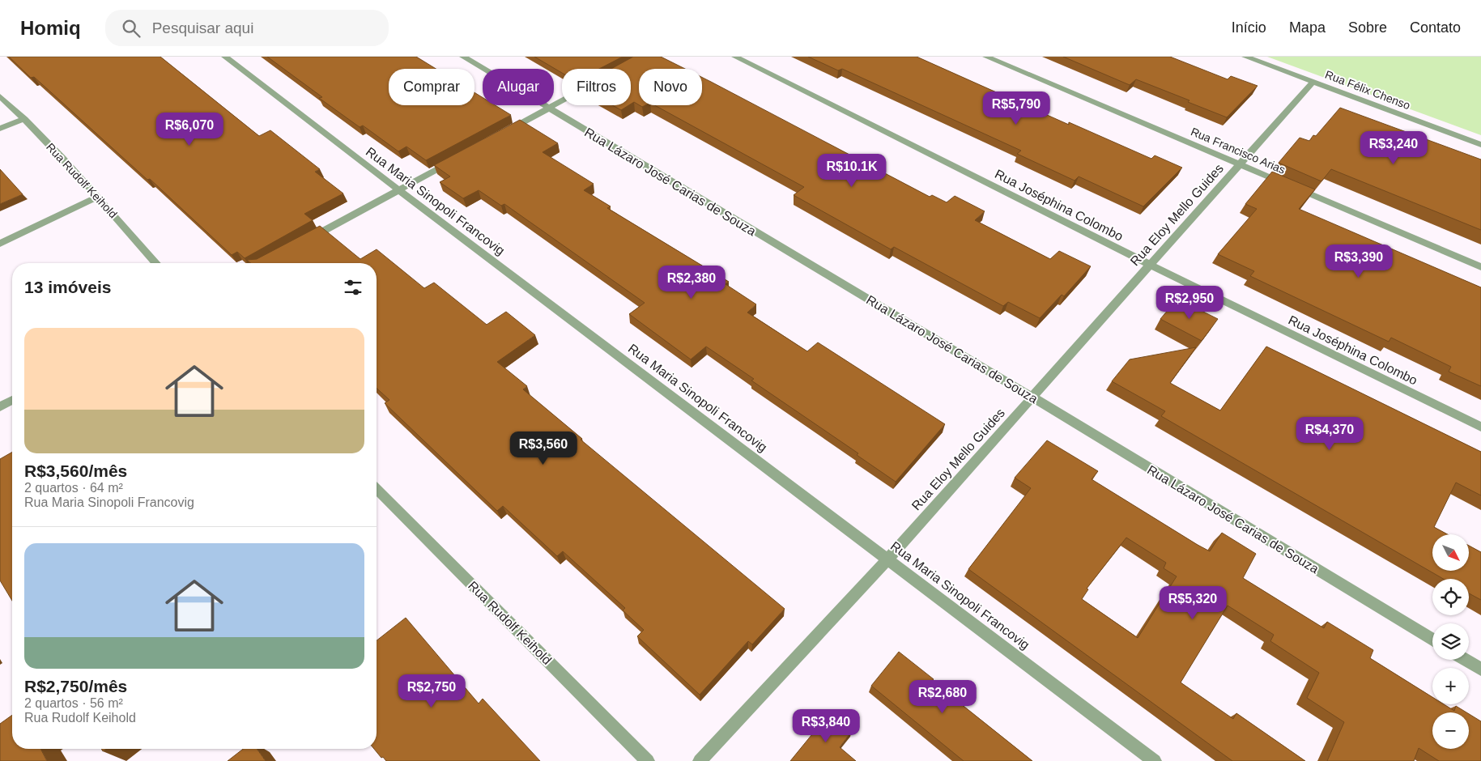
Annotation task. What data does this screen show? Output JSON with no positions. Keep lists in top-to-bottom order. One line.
{"streets":{"street":["Rua Félix Chenso","Rua Francisco Arias","Rua Rudolf Keihold","Rua Lázaro José Carias de Souza","Rua Maria Sinopoli Francovig","Rua Joséphina Colombo","Rua Eloy Mello Guides"]},"crossings":[["Rua Félix Chenso","Rua Eloy Mello Guides"],["Rua Francisco Arias","Rua Eloy Mello Guides"],["Rua Lázaro José Carias de Souza","Rua Eloy Mello Guides"],["Rua Maria Sinopoli Francovig","Rua Eloy Mello Guides"],["Rua Joséphina Colombo","Rua Eloy Mello Guides"]],"north":"bottom right","page":{"header":"Homiq","search":"Pesquisar aqui","nav":["Início","Mapa","Sobre","Contato"],"chip":["Comprar","Alugar","Filtros","Novo"],"price":["R$5,790","R$6,070","R$3,240","R$10.1K","R$3,390","R$2,380","R$2,950","R$4,370","R$3,560","R$5,320","R$2,750","R$2,680","R$3,840"],"heading":"13 imóveis","list":[{"name":"R$3,560/mês","note":"2 quartos · 64 m² · Rua Maria Sinopoli Francovig"},{"name":"R$2,750/mês","note":"2 quartos · 56 m² · Rua Rudolf Keihold"}],"map_buttons":["+","−"]}}
